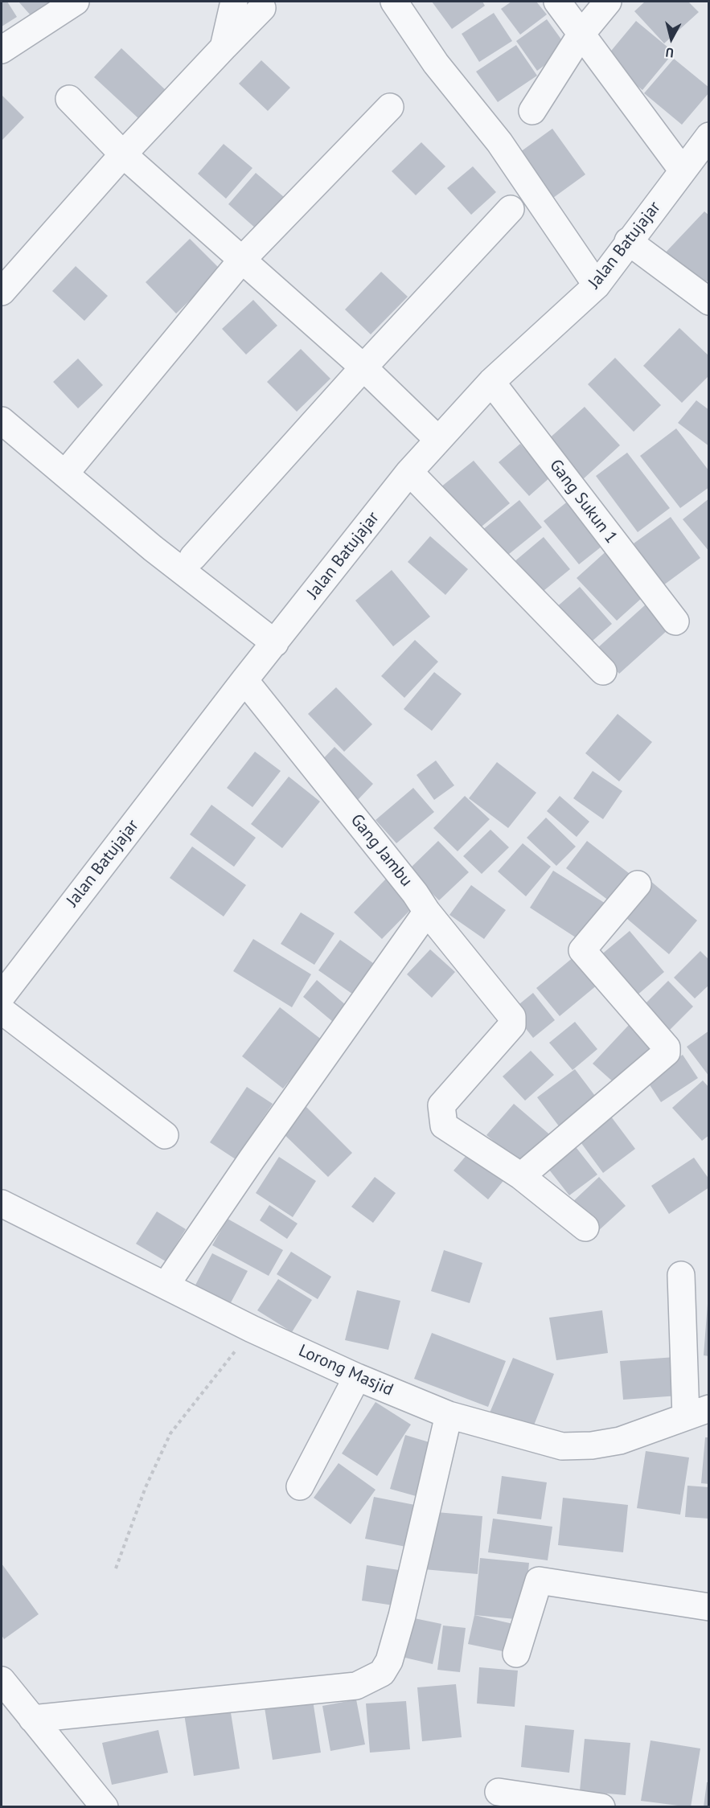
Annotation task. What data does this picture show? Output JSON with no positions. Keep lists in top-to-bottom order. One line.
{"streets":{"street":["Jalan Batujajar","Gang Sukun 1","Gang Jambu","Lorong Masjid"]},"crossings":[["Jalan Batujajar","Gang Sukun 1"],["Jalan Batujajar","Gang Jambu"]],"north":"bottom"}
